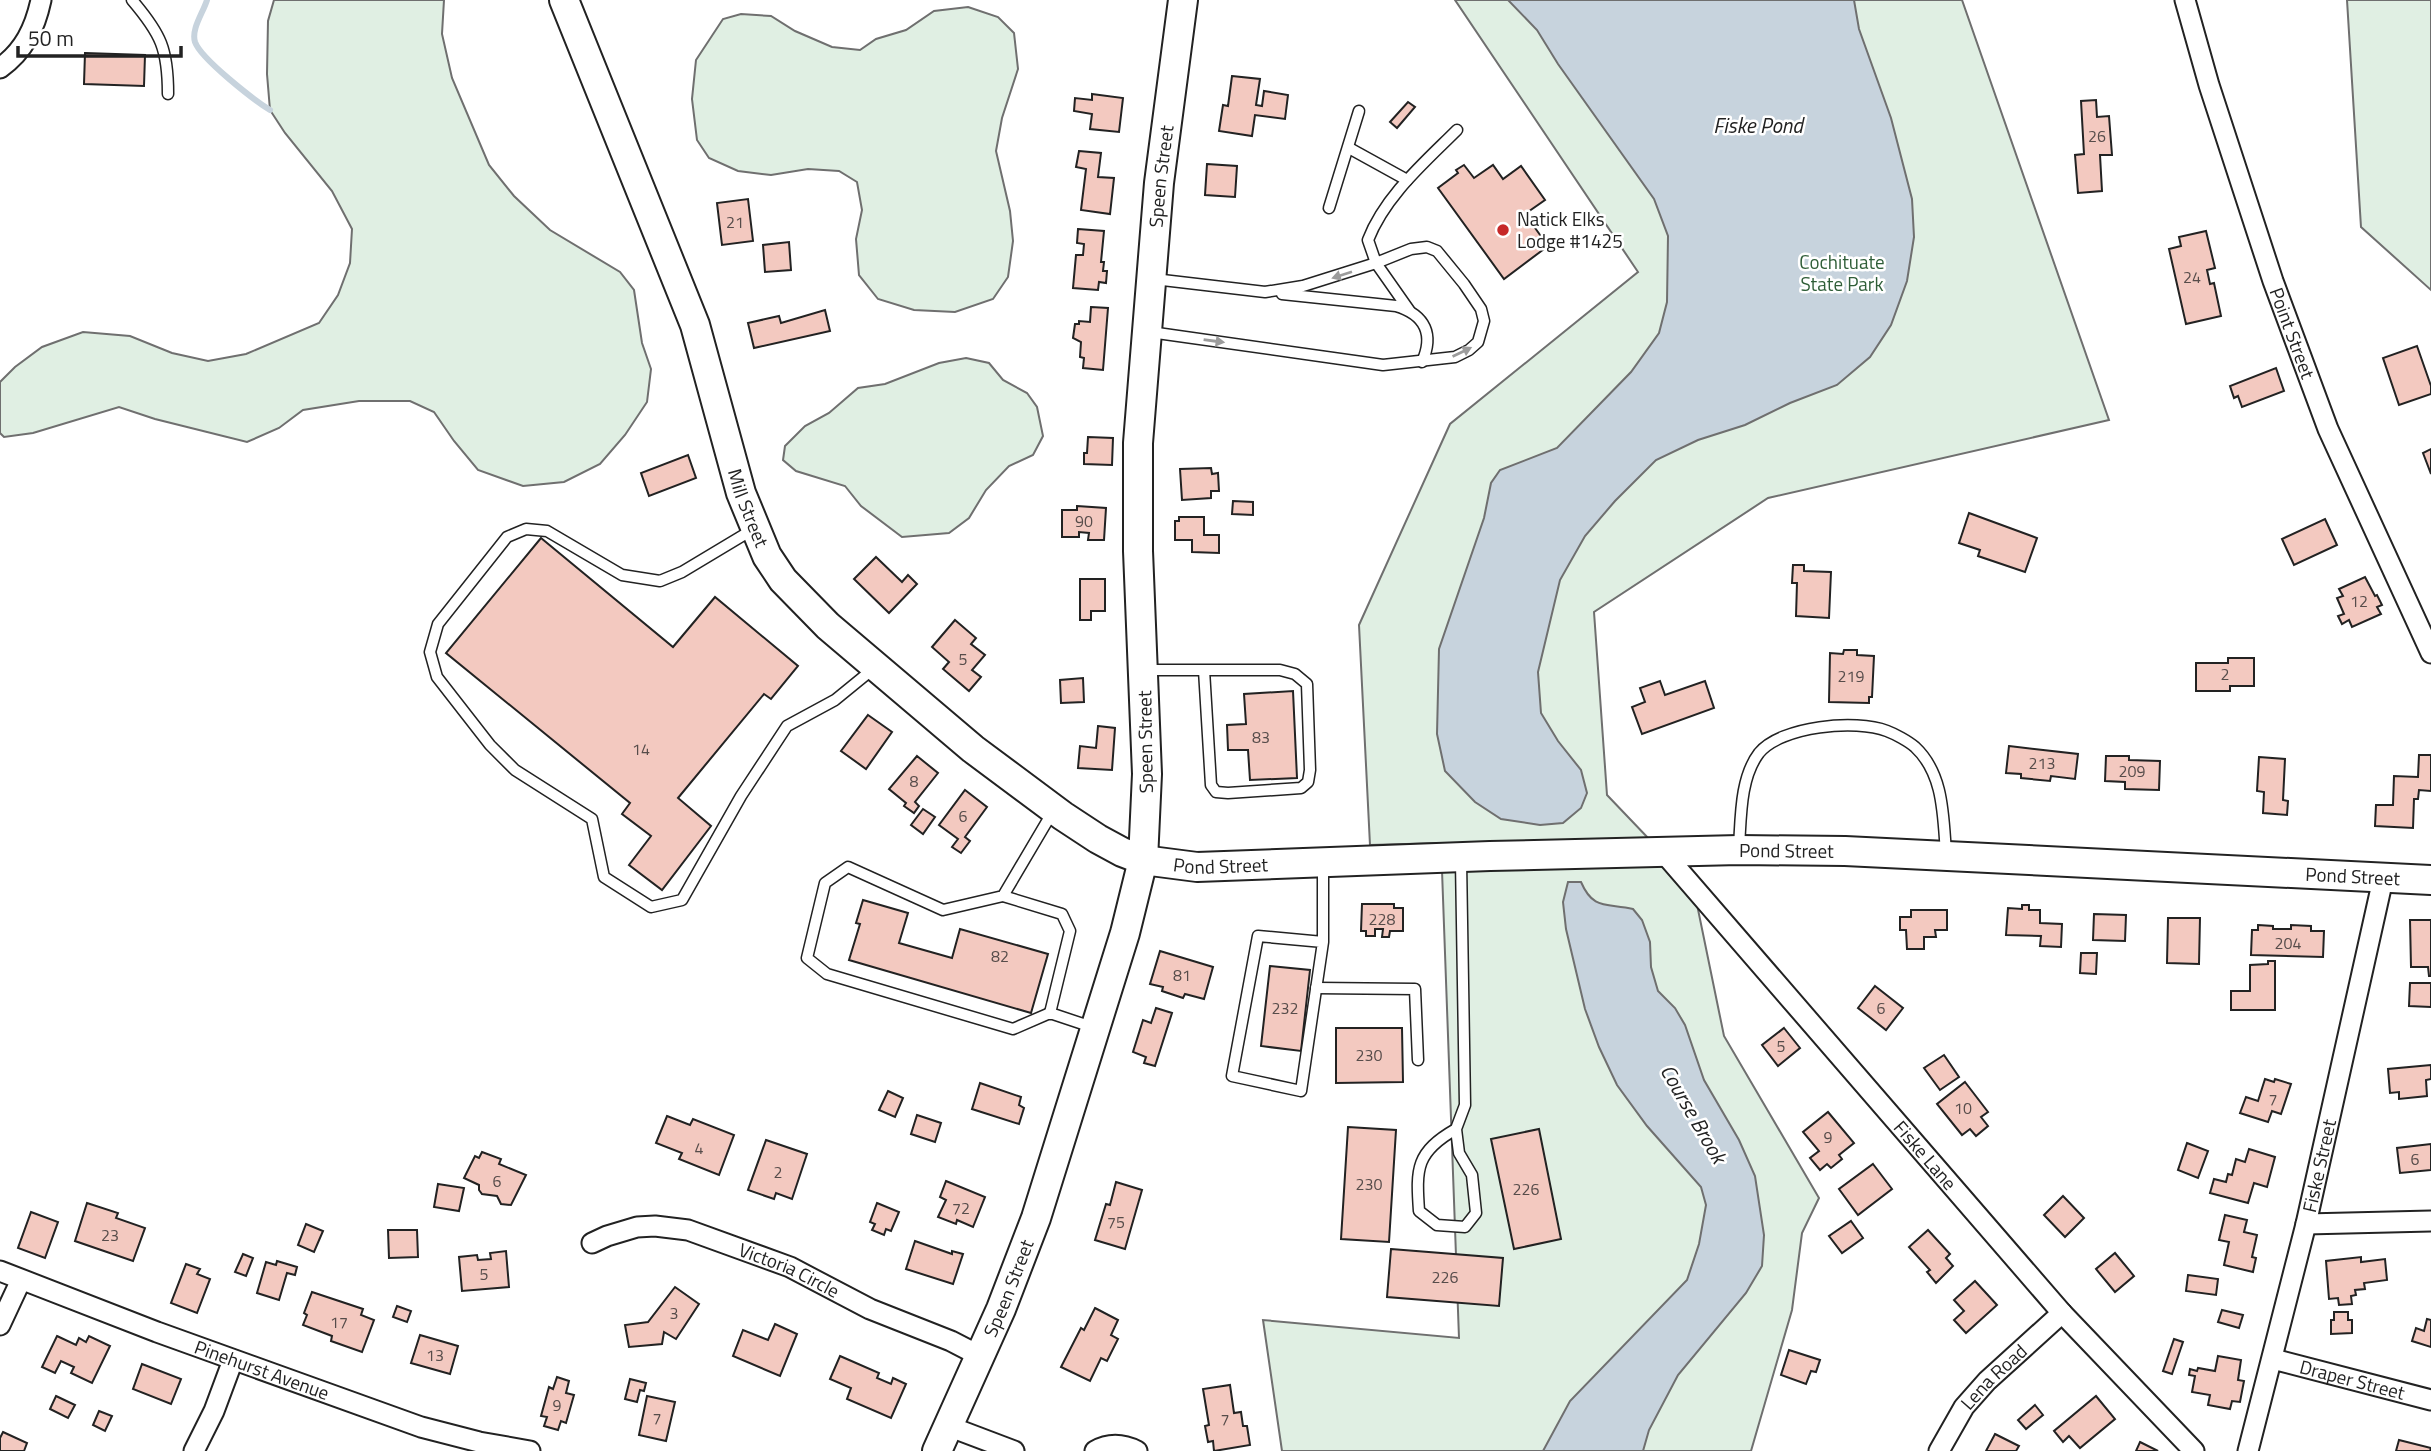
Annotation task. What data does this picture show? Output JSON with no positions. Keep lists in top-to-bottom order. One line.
{"streets":{"street":["Speen Street","Point Street","Mill Street","Pond Street","Fiske Lane","Fiske Street","Victoria Circle","Pinehurst Avenue","Lena Road","Draper Street"]},"crossings":[["Speen Street","Mill Street"],["Speen Street","Pond Street"],["Speen Street","Victoria Circle"],["Mill Street","Pond Street"],["Pond Street","Fiske Lane"],["Pond Street","Fiske Street"],["Fiske Lane","Lena Road"],["Fiske Street","Draper Street"]],"water":["Fiske Pond","Course Brook"],"parks":["Cochituate State Park"],"places":["Natick Elks Lodge #1425"],"house_numbers":["26","21","24","90","12","5","2","219","83","14","213","209","8","6","228","204","82","81","232","6","5","230","7","10","9","4","6","2","6","230","226","72","75","23","5","226","3","17","13","9","7","7"],"scale_bar":"50 m"}
